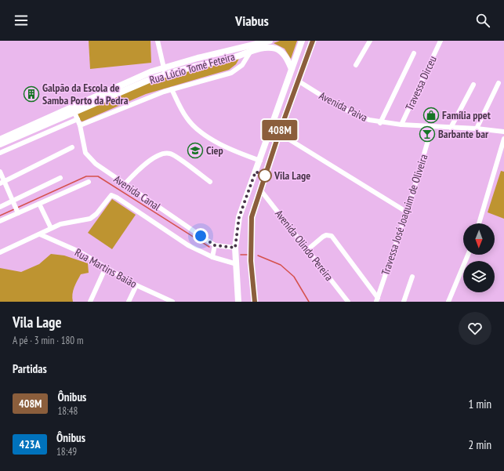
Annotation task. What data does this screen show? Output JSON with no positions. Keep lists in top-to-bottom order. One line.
{"streets":{"main road":["Rua Lúcio Tomé Feteira"],"street":["Travessa Dirceu","Avenida Paiva","Avenida Canal","Travessa José Joaquim de Oliveira","Avenida Olindo Pereira","Rua Martins Baião"]},"crossings":[["Rua Lúcio Tomé Feteira","Avenida Canal"],["Travessa Dirceu","Avenida Paiva"],["Avenida Paiva","Travessa José Joaquim de Oliveira"]],"places":{"building":["Galpão da Escola de Samba Porto da Pedra"],"shop":["Família ppet"],"bar":["Barbante bar"],"school or university":["Ciep"],"other":["Vila Lage"]},"lines":["bus line 408M"],"north":"bottom","page":{"header":"Viabus","on_map":"408M","heading":[["Vila Lage","A pé · 3 min · 180 m"],"Partidas"],"list":[{"mark":"408M","name":"Ônibus","note":"18:48","value":"1 min"},{"mark":"423A","name":"Ônibus","note":"18:49","value":"2 min"}]}}
